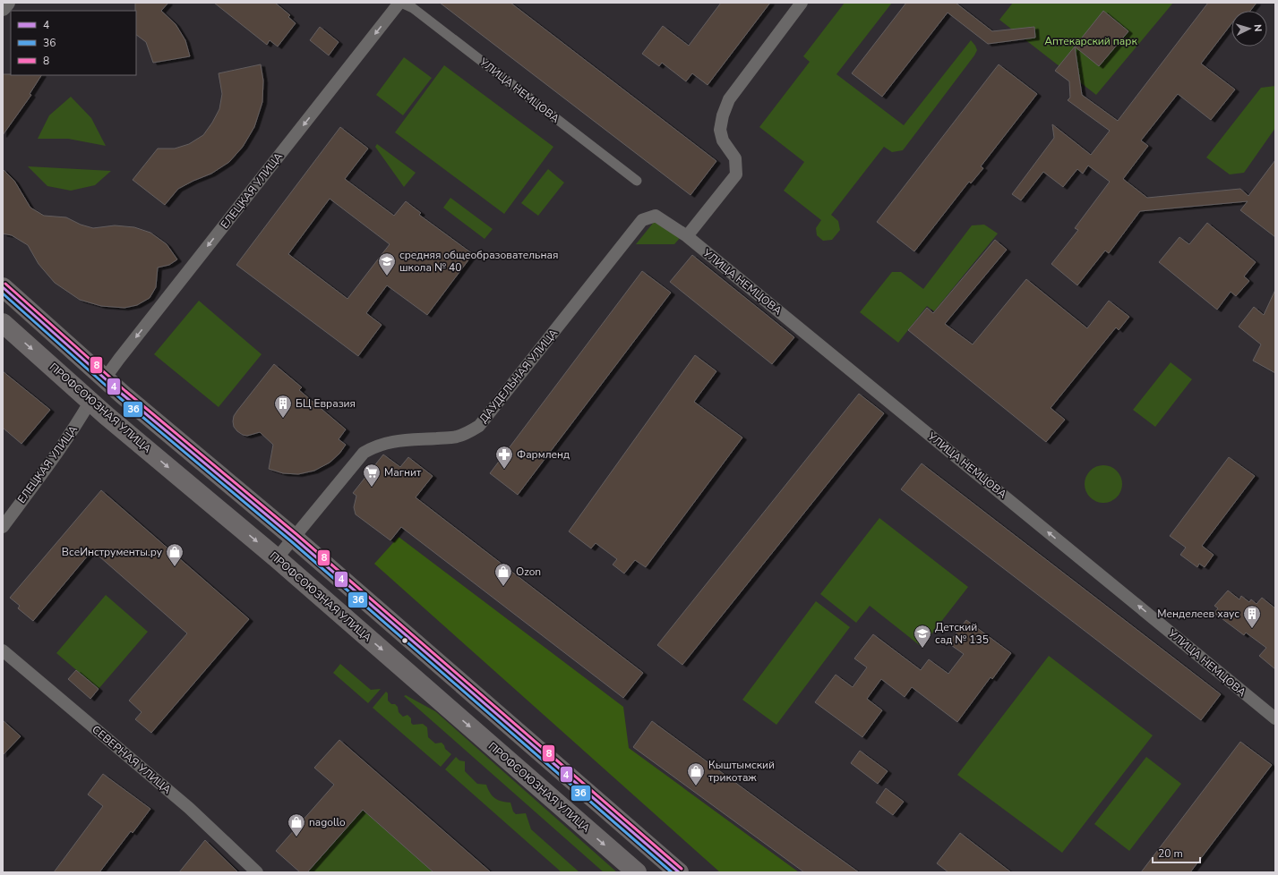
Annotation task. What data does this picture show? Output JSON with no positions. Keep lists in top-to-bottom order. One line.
{"streets":{"main road":["ПРОФСОЮЗНАЯ УЛИЦА"],"street":["УЛИЦА НЕМЦОВА","ЕЛЕЦКАЯ УЛИЦА","ДАУДЕЛЬНАЯ УЛИЦА","СЕВЕРНАЯ УЛИЦА"]},"crossings":[["УЛИЦА НЕМЦОВА","ЕЛЕЦКАЯ УЛИЦА"],["УЛИЦА НЕМЦОВА","ДАУДЕЛЬНАЯ УЛИЦА"],["ЕЛЕЦКАЯ УЛИЦА","ПРОФСОЮЗНАЯ УЛИЦА"],["ДАУДЕЛЬНАЯ УЛИЦА","ПРОФСОЮЗНАЯ УЛИЦА"]],"one_way":["УЛИЦА НЕМЦОВА","ЕЛЕЦКАЯ УЛИЦА"],"parks":["Аптекарский парк"],"places":{"school or university":["средняя общеобразовательная школа № 40","Детский сад № 135"],"building":["БЦ Евразия","Менделеев хаус"],"pharmacy":["Фармленд"],"supermarket":["Магнит"],"shop":["ВсеИнструменты.ру","Ozon","Кыштымский трикотаж","nagollo"]},"lines":["transit line 8","transit line 4","transit line 36"],"legend":["4","36","8"],"scale_bar":"20 m","north":"right"}
